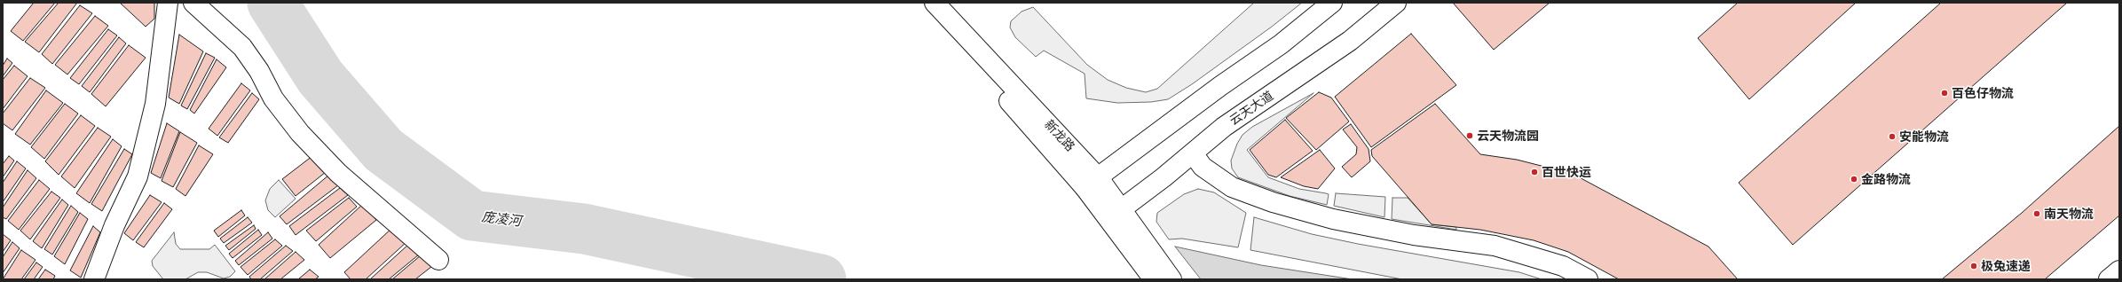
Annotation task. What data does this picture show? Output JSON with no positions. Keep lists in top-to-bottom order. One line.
{"streets":{"main road":["云天大道","新龙路"]},"crossings":[["云天大道","新龙路"]],"water":["庞凌河"],"places":["百色仔物流","云天物流园","安能物流","百世快运","金路物流","南天物流","极兔速递"]}
